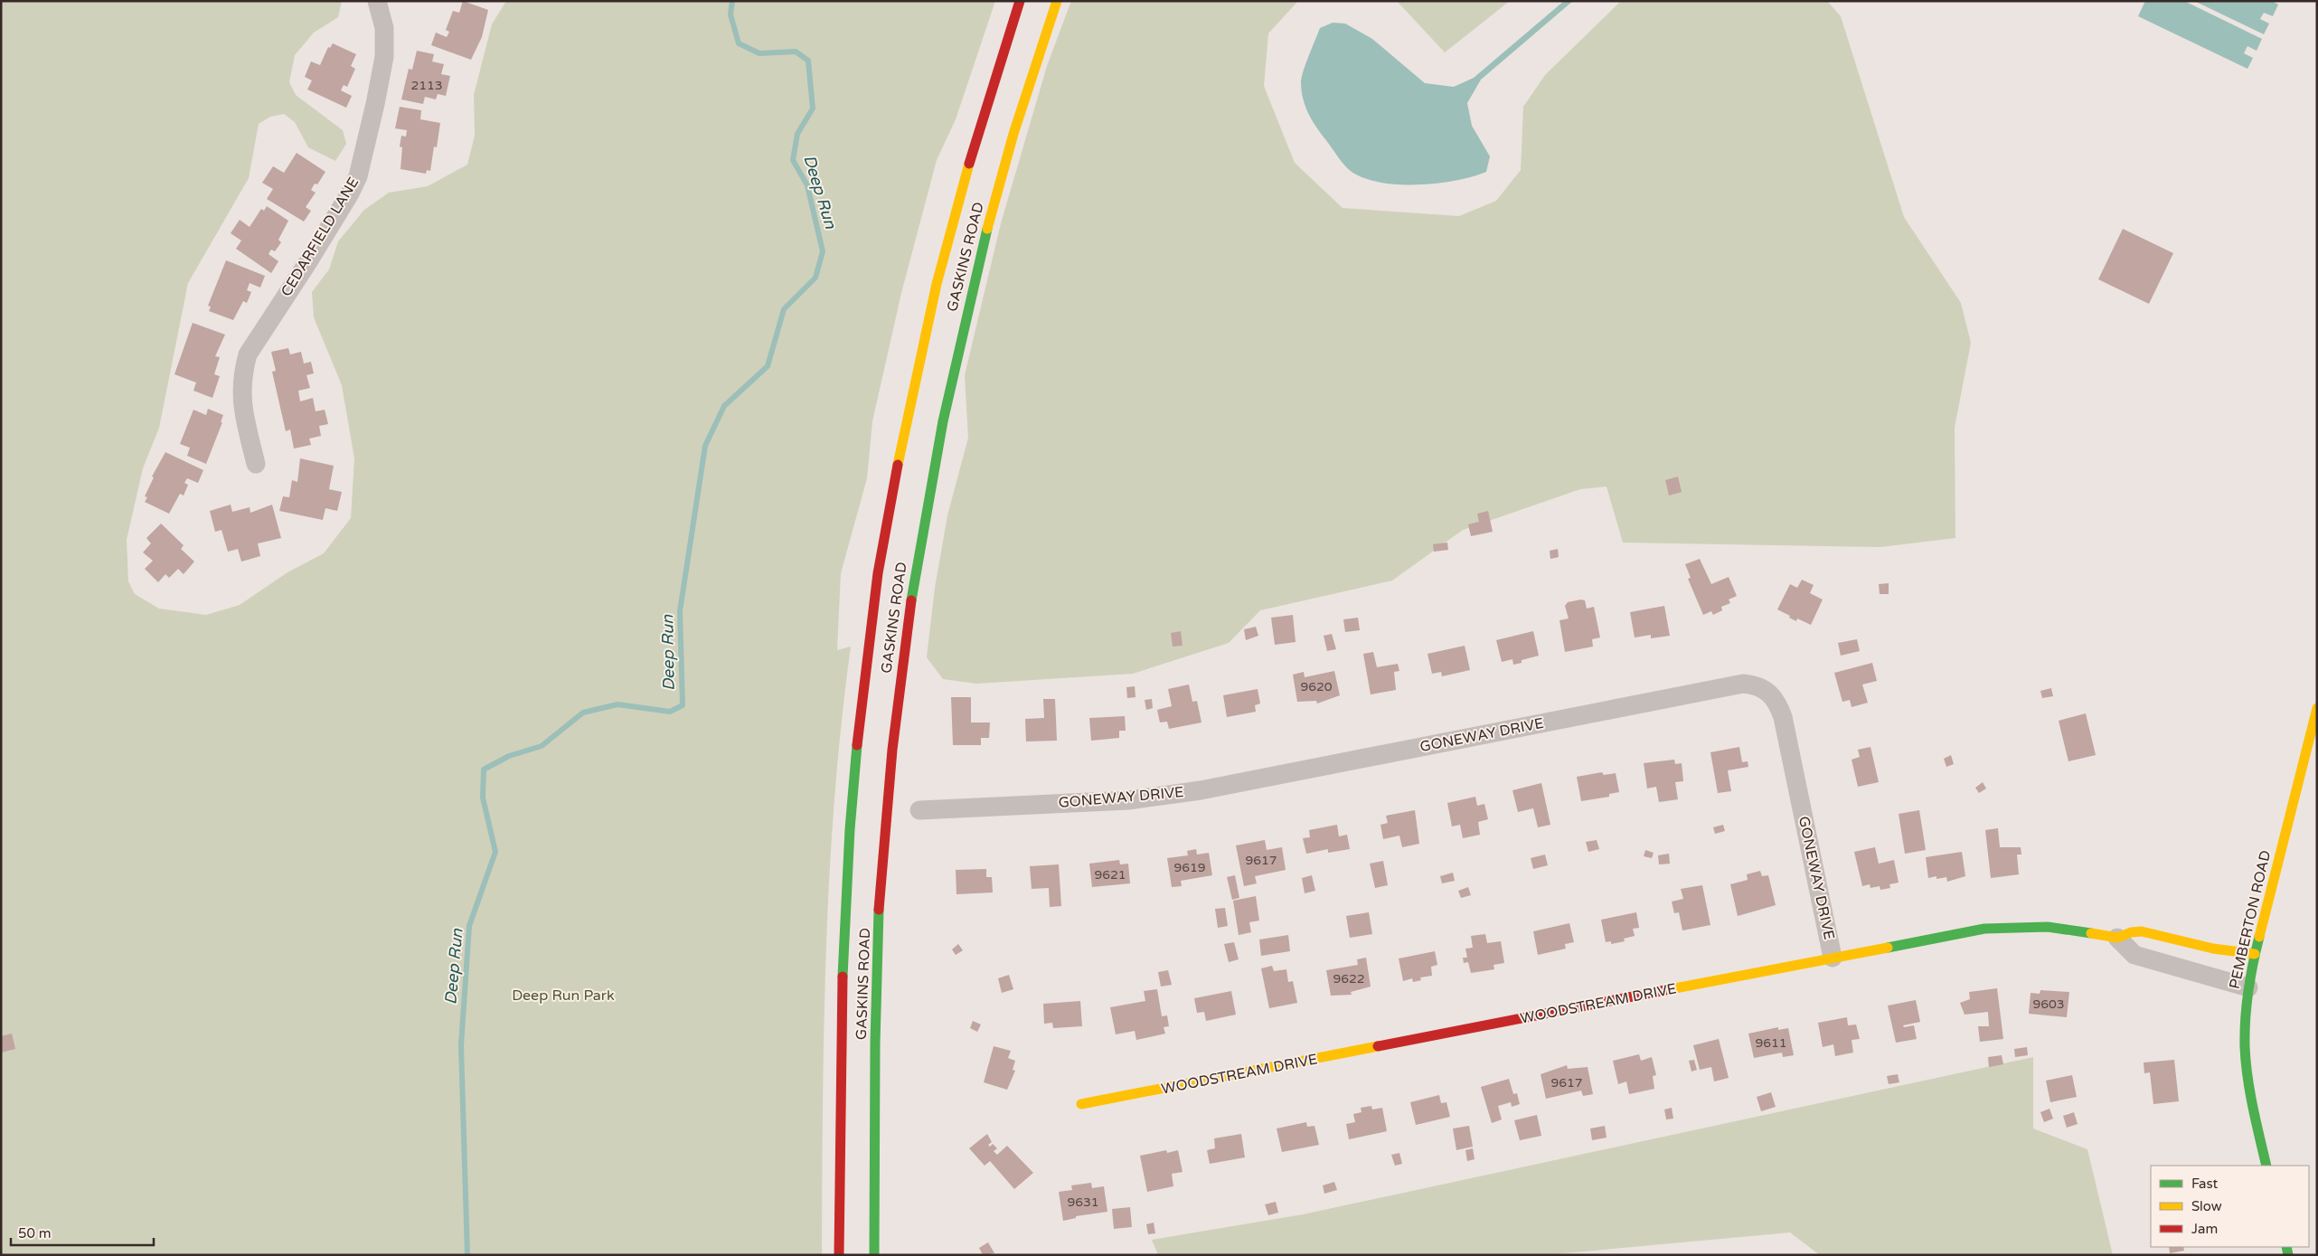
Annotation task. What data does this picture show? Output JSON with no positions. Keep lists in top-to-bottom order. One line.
{"streets":{"main road":["GASKINS ROAD","PEMBERTON ROAD","WOODSTREAM DRIVE"],"street":["CEDARFIELD LANE","GONEWAY DRIVE"]},"crossings":[["GONEWAY DRIVE","WOODSTREAM DRIVE"],["PEMBERTON ROAD","WOODSTREAM DRIVE"]],"water":["Deep Run"],"parks":["Deep Run Park"],"house_numbers":["2113","9620","9617","9619","9621","9622","9603","9611","9617","9631"],"legend":["Fast","Slow","Jam"],"scale_bar":"50 m"}
